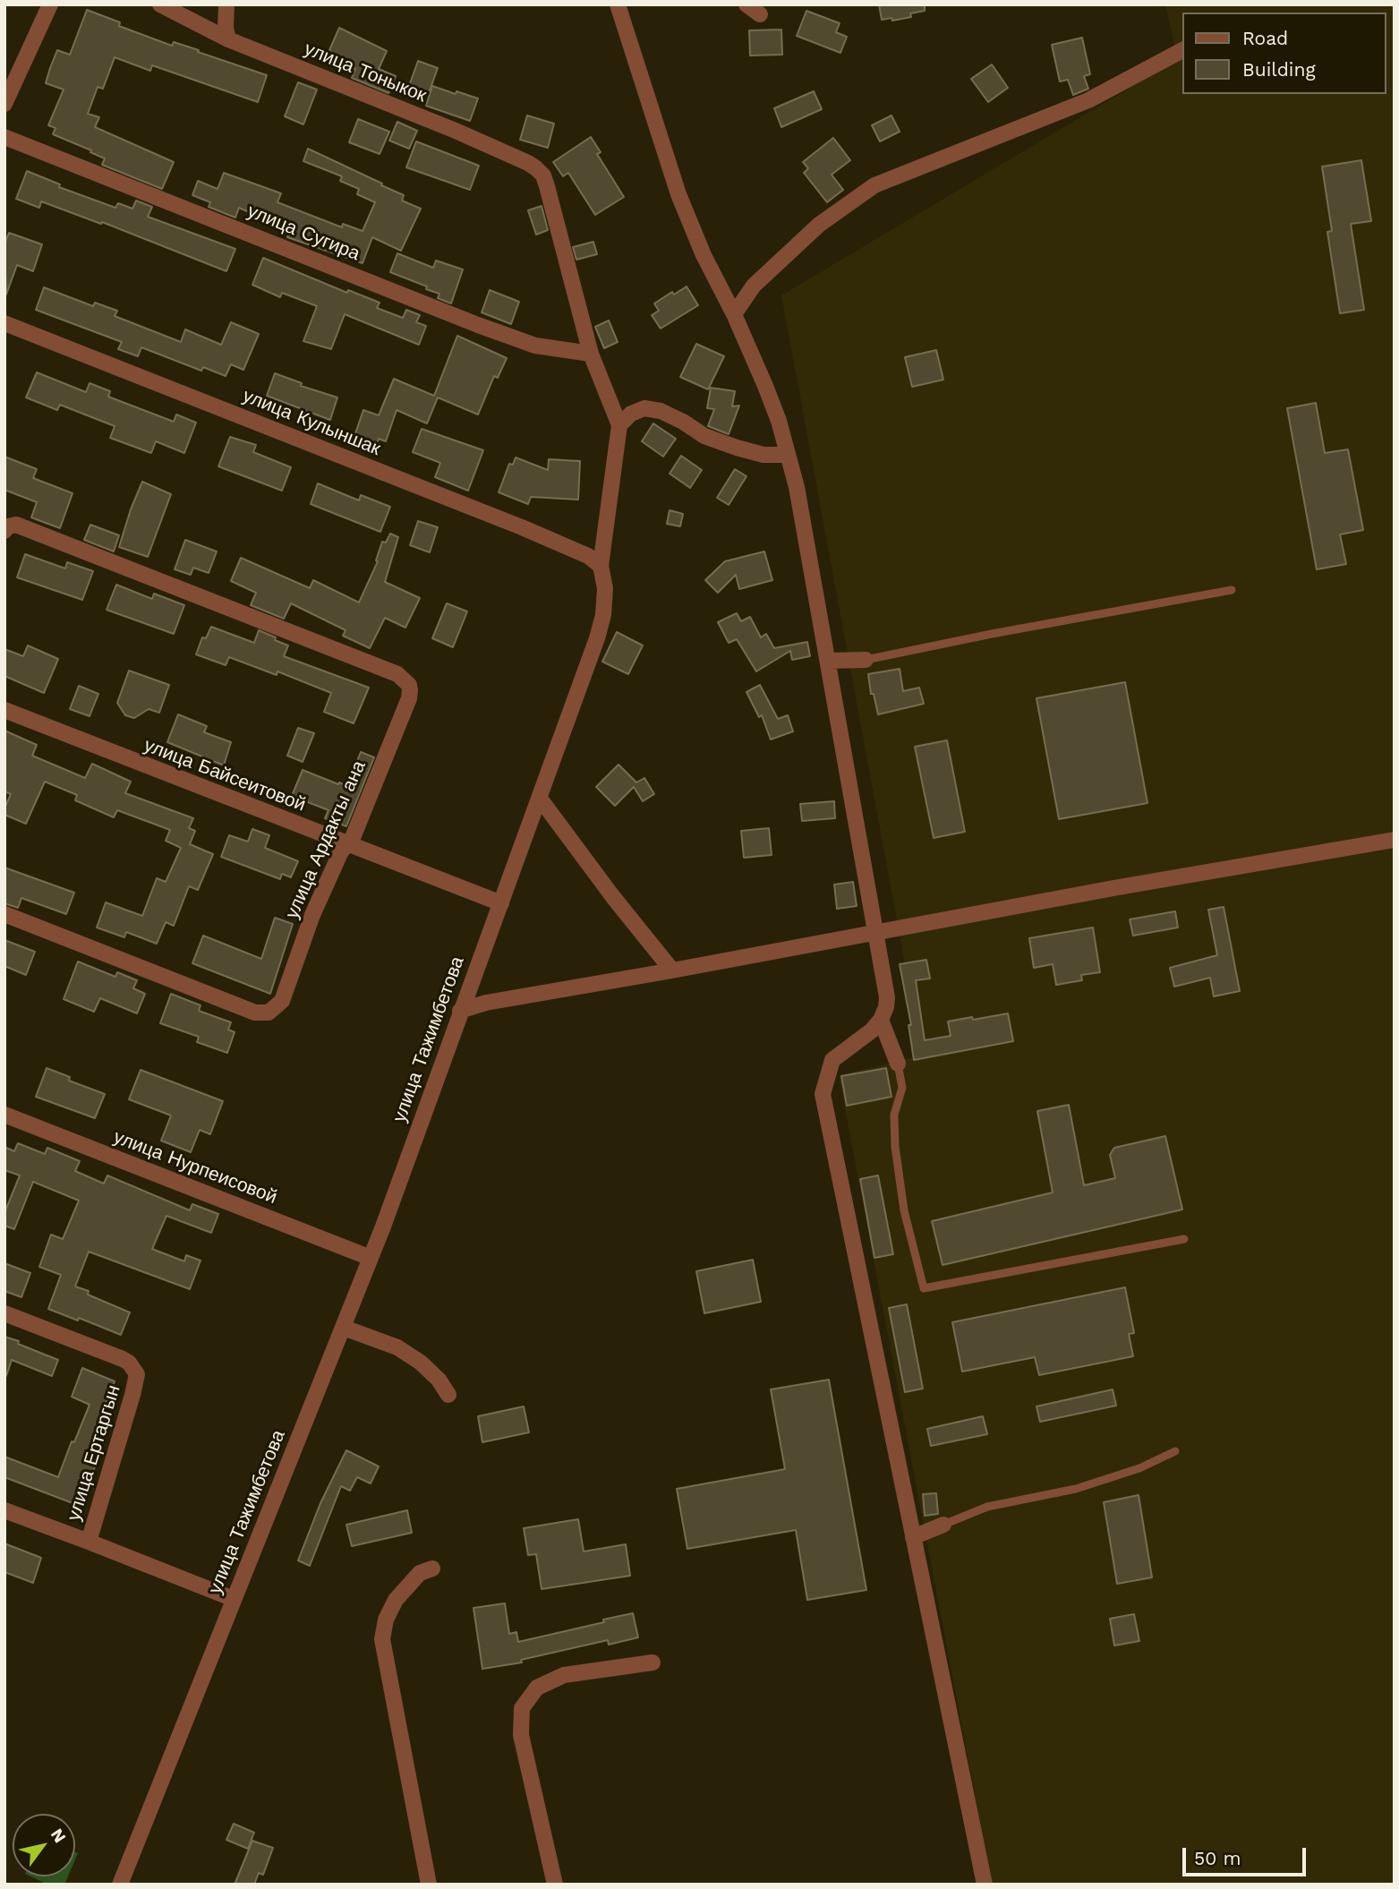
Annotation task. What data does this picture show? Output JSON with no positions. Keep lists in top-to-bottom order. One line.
{"streets":{"street":["улица Тоныкок","улица Сугира","улица Кулыншак","улица Байсеитовой","улица Ардакты ана","улица Тажимбетова","улица Нурпеисовой","улица Ертаргын"]},"crossings":[["улица Тоныкок","улица Тажимбетова"],["улица Сугира","улица Тажимбетова"],["улица Кулыншак","улица Тажимбетова"],["улица Байсеитовой","улица Ардакты ана"],["улица Байсеитовой","улица Тажимбетова"],["улица Тажимбетова","улица Нурпеисовой"]],"legend":["Road","Building"],"scale_bar":"50 m","north":"top right"}
